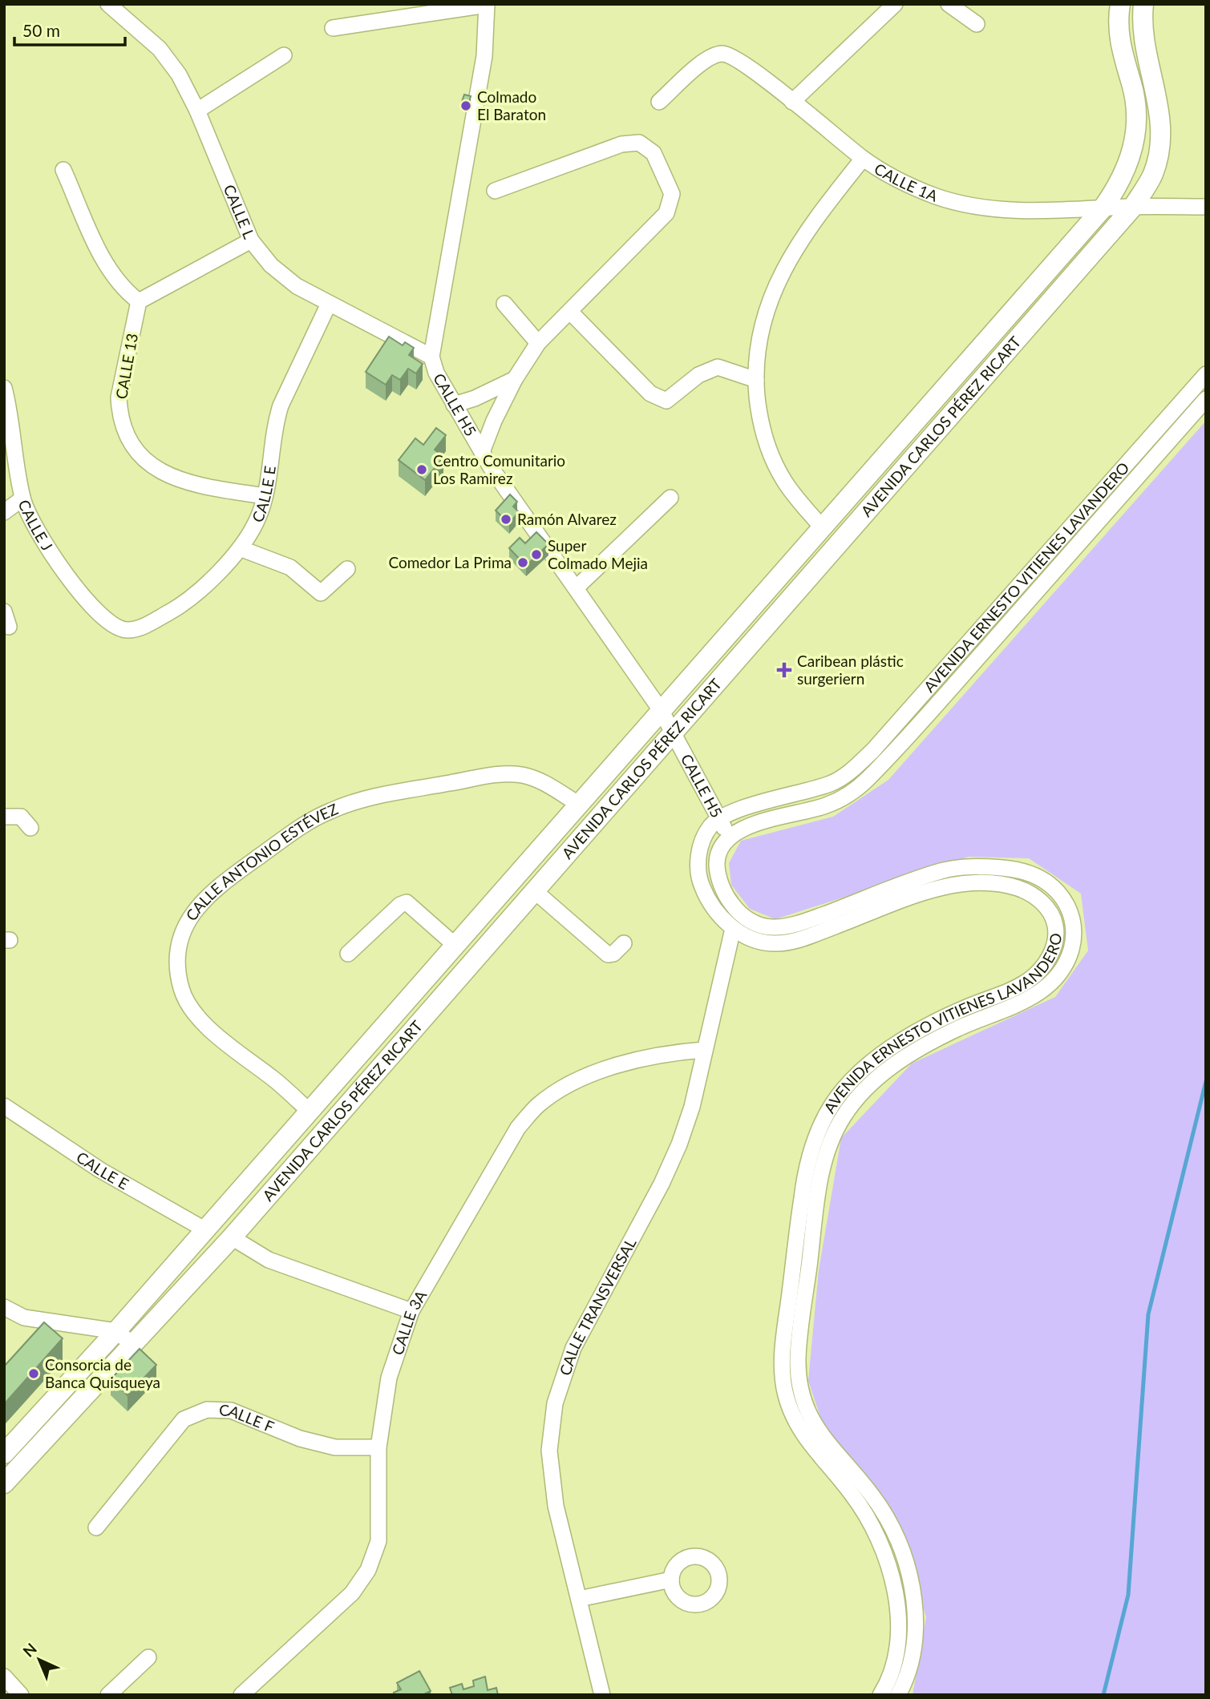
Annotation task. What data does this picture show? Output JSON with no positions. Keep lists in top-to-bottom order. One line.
{"streets":{"main road":["AVENIDA CARLOS PÉREZ RICART"],"street":["CALLE 1A","CALLE L","CALLE 13","CALLE H5","CALLE E","CALLE J","AVENIDA ERNESTO VITIENES LAVANDERO","CALLE ANTONIO ESTÉVEZ","CALLE TRANSVERSAL","CALLE 3A","CALLE F"]},"crossings":[["CALLE 1A","AVENIDA CARLOS PÉREZ RICART"],["CALLE L","CALLE H5"],["CALLE L","CALLE E"],["CALLE 13","CALLE E"],["CALLE H5","AVENIDA CARLOS PÉREZ RICART"],["CALLE H5","AVENIDA ERNESTO VITIENES LAVANDERO"],["AVENIDA CARLOS PÉREZ RICART","CALLE E"],["AVENIDA CARLOS PÉREZ RICART","CALLE ANTONIO ESTÉVEZ"],["CALLE E","CALLE J"],["AVENIDA ERNESTO VITIENES LAVANDERO","CALLE TRANSVERSAL"],["CALLE TRANSVERSAL","CALLE 3A"],["CALLE 3A","CALLE F"]],"places":{"other":["Colmado El Baraton","Centro Comunitario Los Ramirez","Ramón Alvarez","Super Colmado Mejia","Comedor La Prima","Consorcia de Banca Quisqueya"],"health":["Caribean plástic surgeriern"]},"scale_bar":"50 m","north":"top left"}
